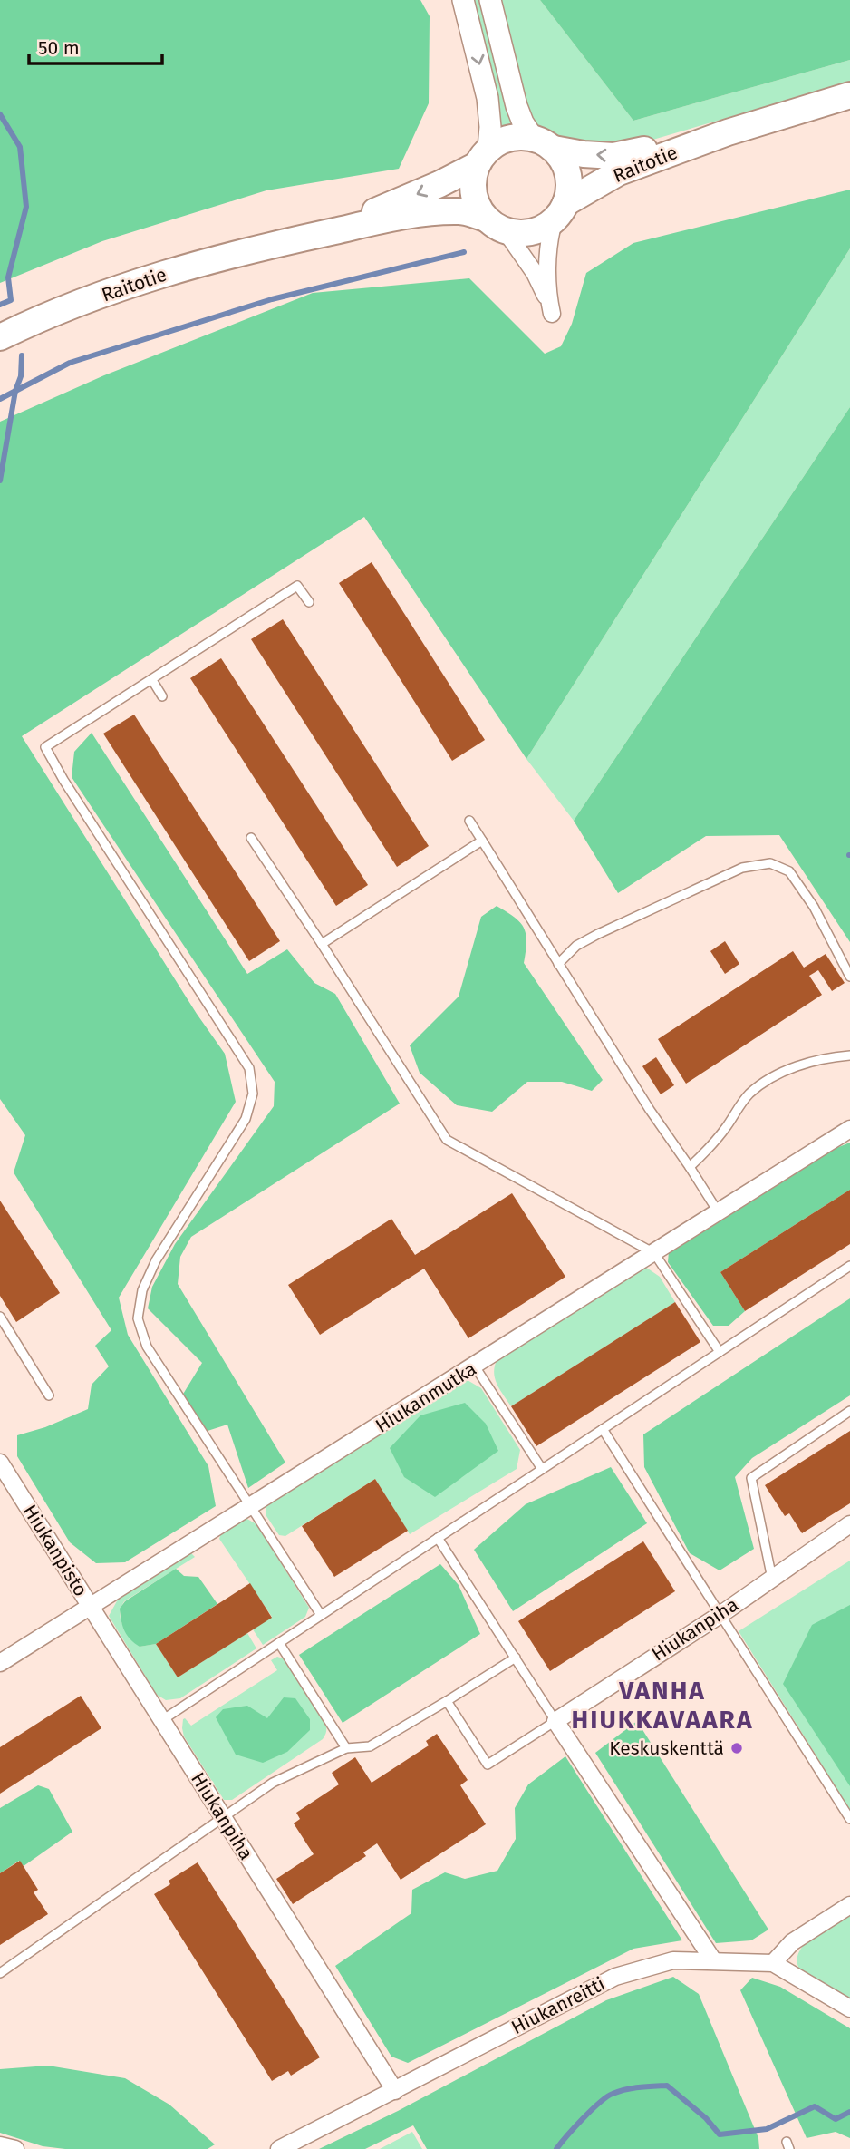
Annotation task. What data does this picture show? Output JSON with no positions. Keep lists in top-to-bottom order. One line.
{"streets":{"main road":["Raitotie"],"street":["Hiukanmutka","Hiukanpisto","Hiukanpiha","Hiukanreitti"]},"crossings":[["Hiukanmutka","Hiukanpisto"],["Hiukanmutka","Hiukanpiha"],["Hiukanpisto","Hiukanpiha"],["Hiukanpiha","Hiukanreitti"]],"districts":["VANHA HIUKKAVAARA"],"places":["Keskuskenttä"],"scale_bar":"50 m"}
